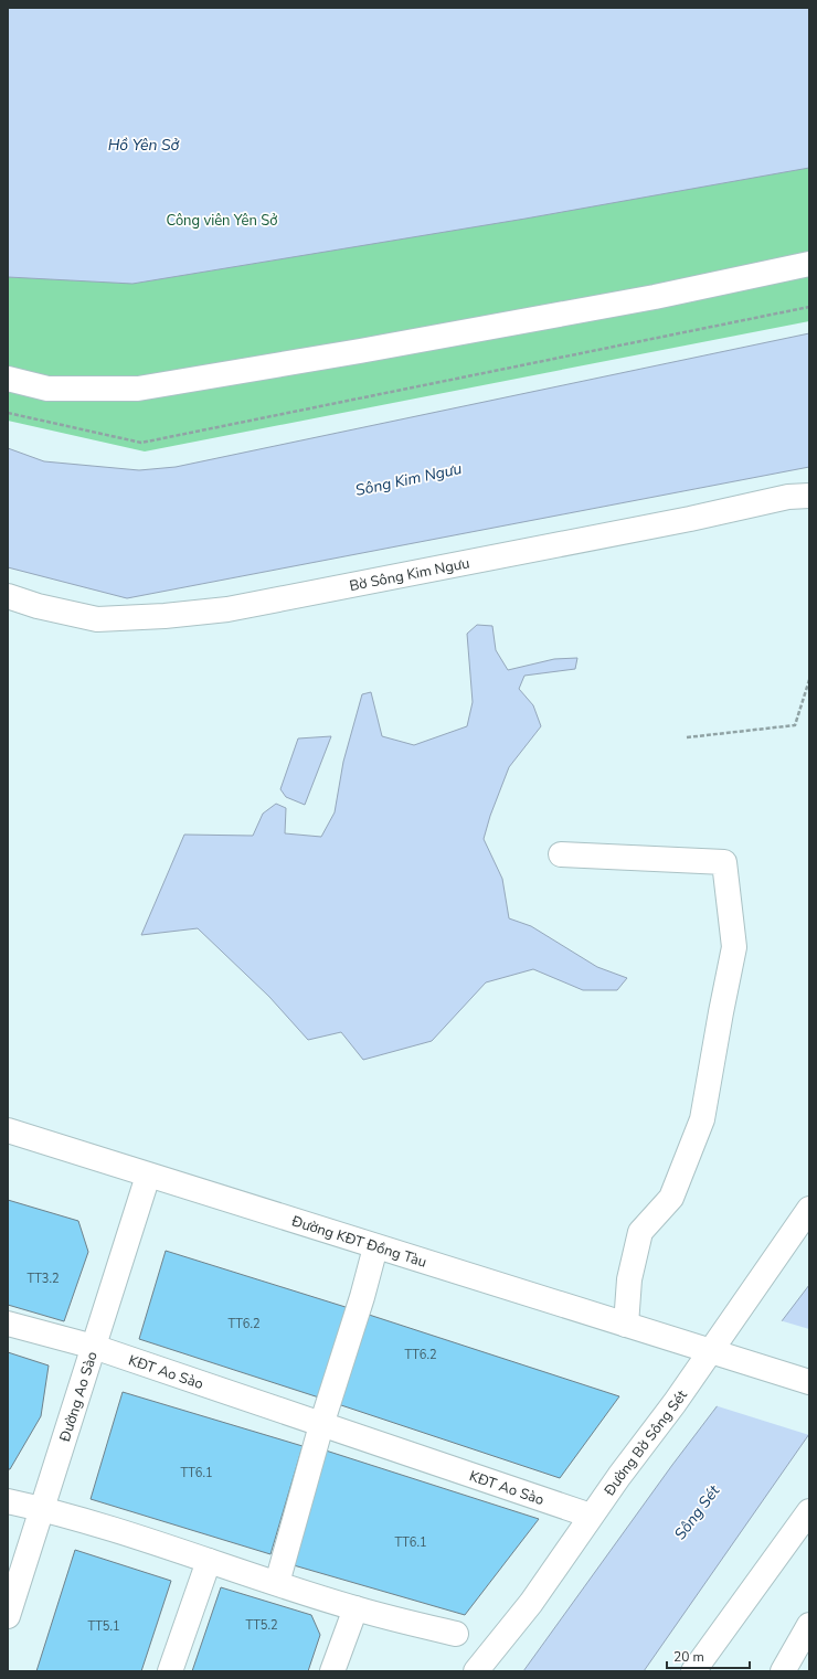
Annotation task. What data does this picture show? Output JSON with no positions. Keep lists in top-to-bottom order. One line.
{"streets":{"street":["Bờ Sông Kim Ngưu","Đường KĐT Đồng Tàu","KĐT Ao Sào","Đường Ao Sào","Đường Bờ Sông Sét"]},"crossings":[["Đường KĐT Đồng Tàu","Đường Ao Sào"],["Đường KĐT Đồng Tàu","Đường Bờ Sông Sét"],["KĐT Ao Sào","Đường Ao Sào"],["KĐT Ao Sào","Đường Bờ Sông Sét"]],"water":["Hồ Yên Sở","Sông Kim Ngưu","Sông Sét"],"parks":["Công viên Yên Sở"],"house_numbers":["TT3.2","TT6.2","TT6.2","TT6.1","TT6.1","TT5.2","TT5.1"],"scale_bar":"20 m"}
